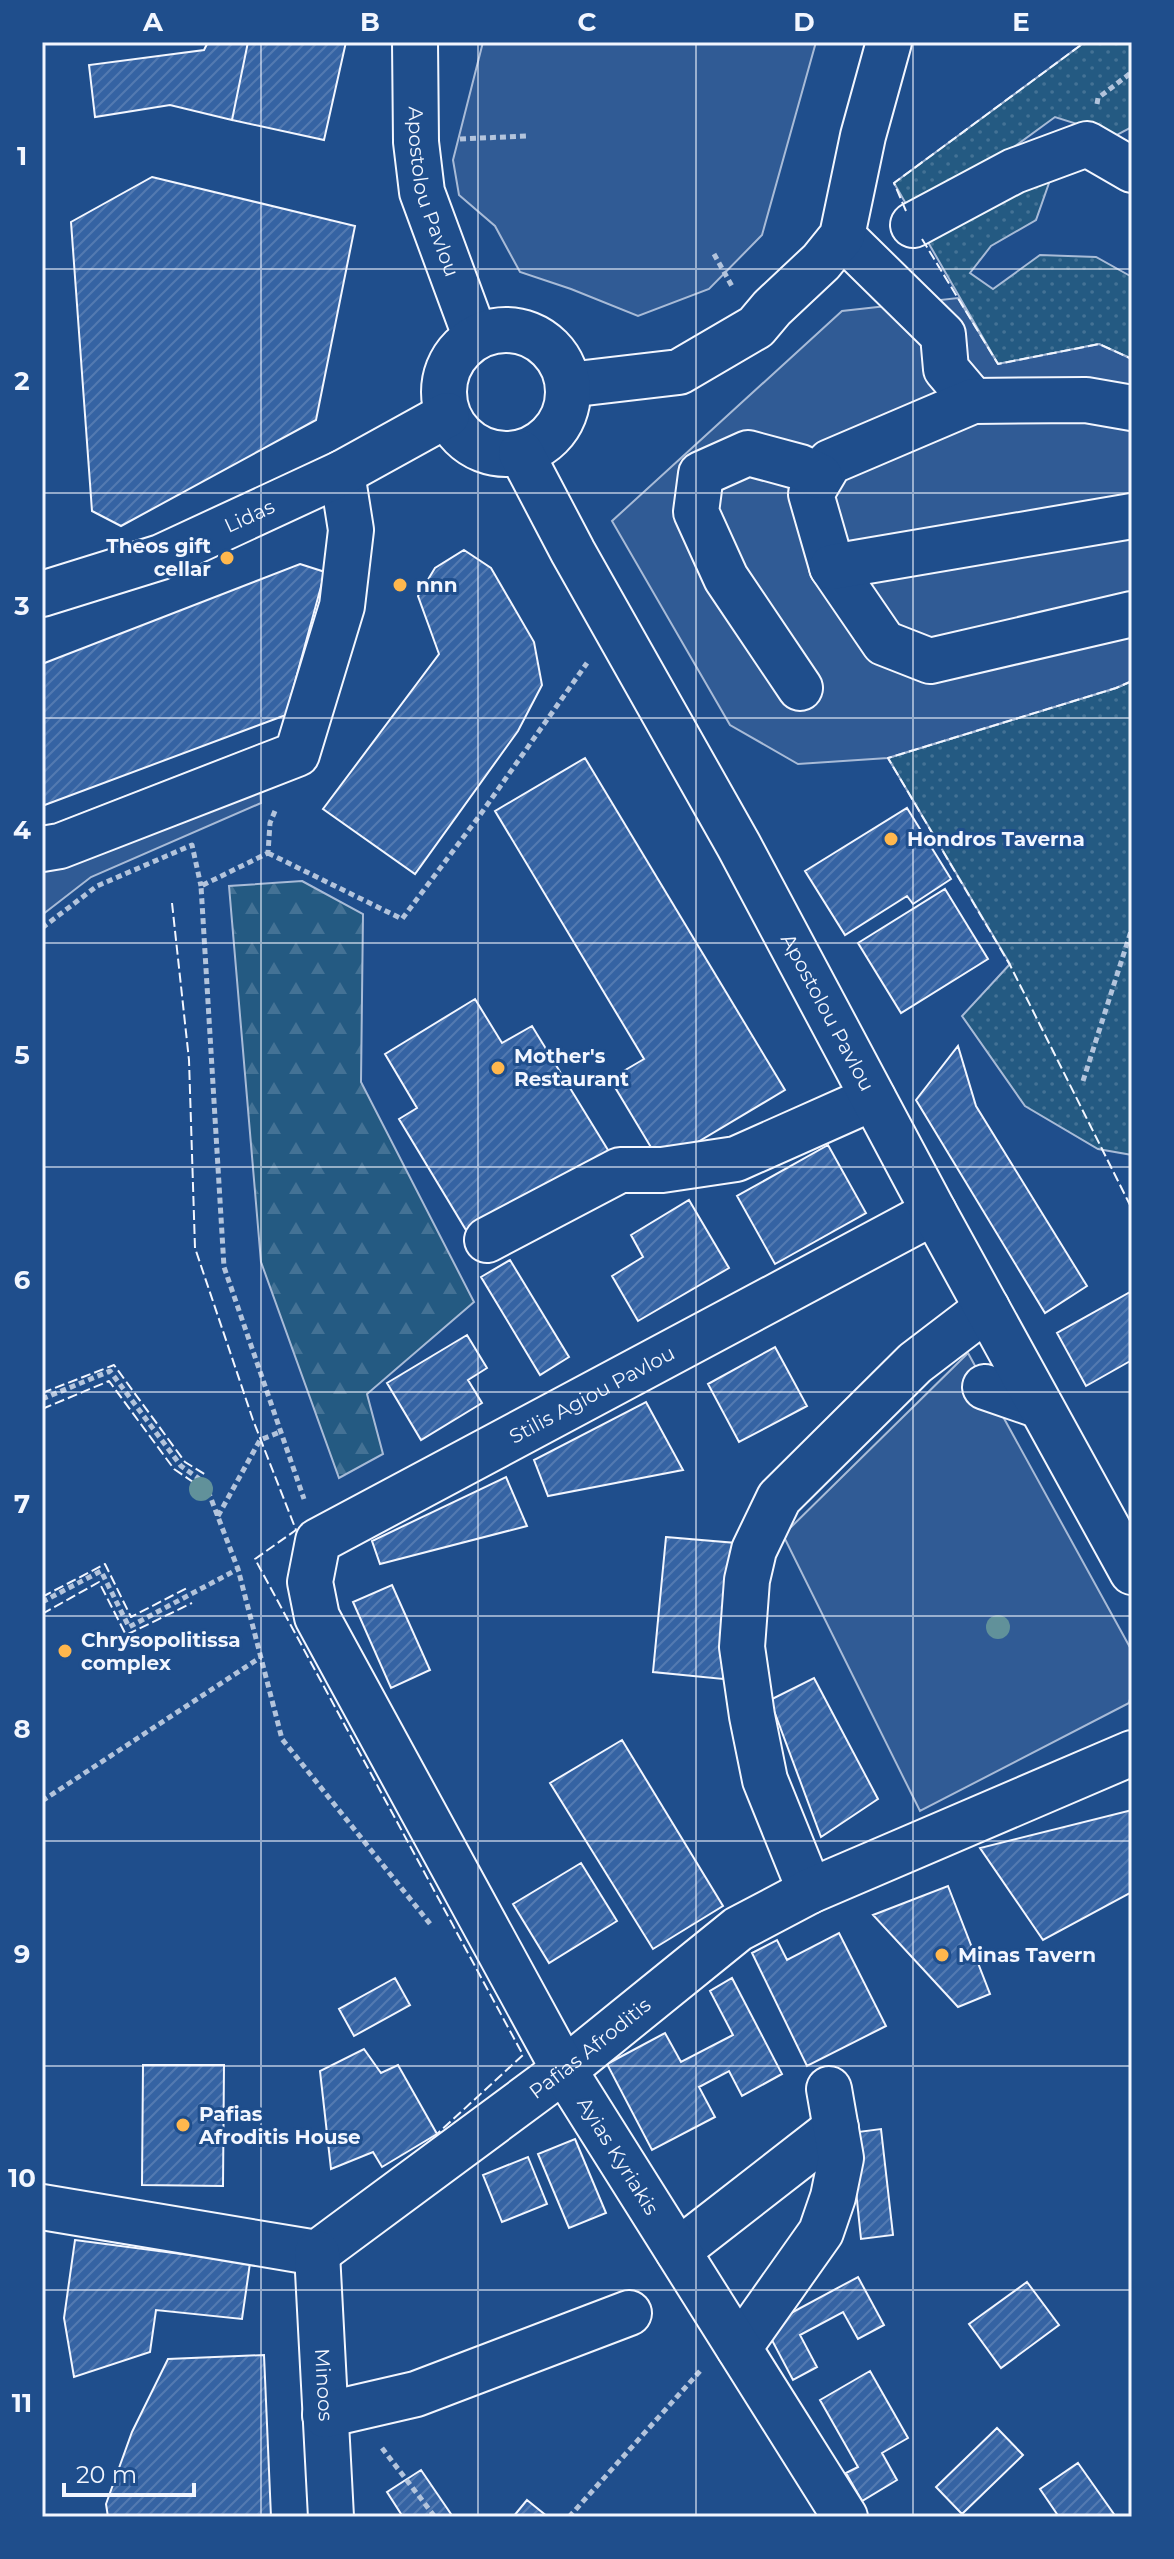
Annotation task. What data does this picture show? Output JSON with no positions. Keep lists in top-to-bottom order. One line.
{"streets":{"street":["Apostolou Pavlou","Lidas","Stilis Agiou Pavlou","Pafias Afroditis","Ayias Kyriakis","Minoos"]},"crossings":[["Apostolou Pavlou","Lidas"],["Apostolou Pavlou","Stilis Agiou Pavlou"],["Stilis Agiou Pavlou","Ayias Kyriakis"],["Pafias Afroditis","Ayias Kyriakis"],["Pafias Afroditis","Minoos"]],"places":["Theos gift cellar","nnn","Hondros Taverna","Mother's Restaurant","Chrysopolitissa complex","Minas Tavern","Pafias Afroditis House"],"scale_bar":"20 m","grid":{"columns":["A","B","C","D","E"],"rows":["1","2","3","4","5","6","7","8","9","10","11"]}}
